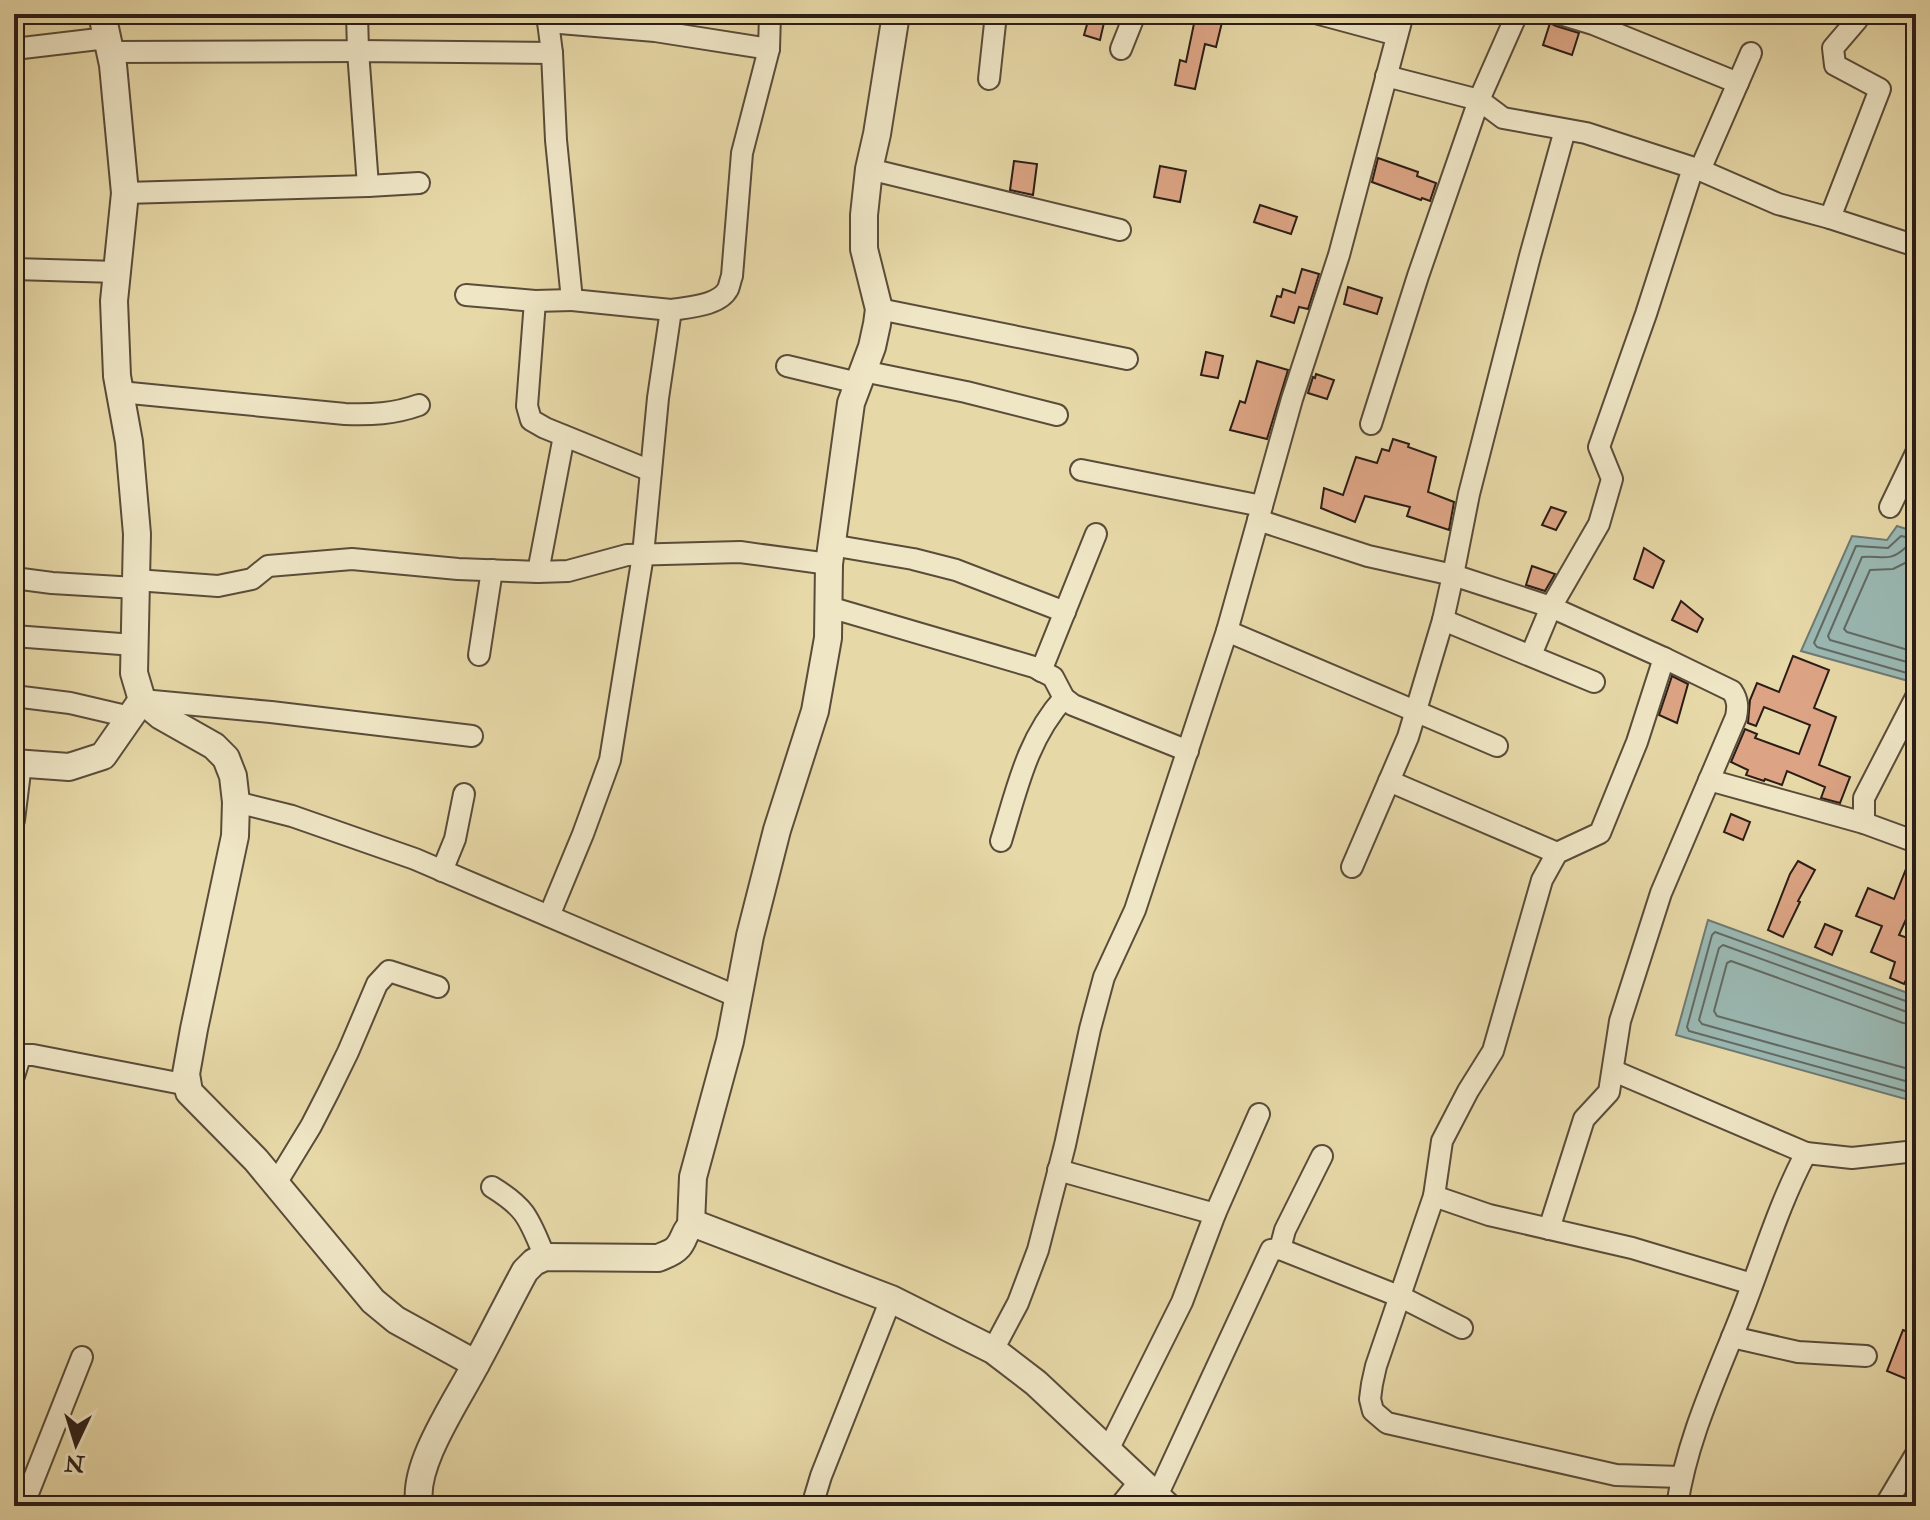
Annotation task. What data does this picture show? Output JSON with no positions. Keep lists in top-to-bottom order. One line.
{"north":"bottom"}
